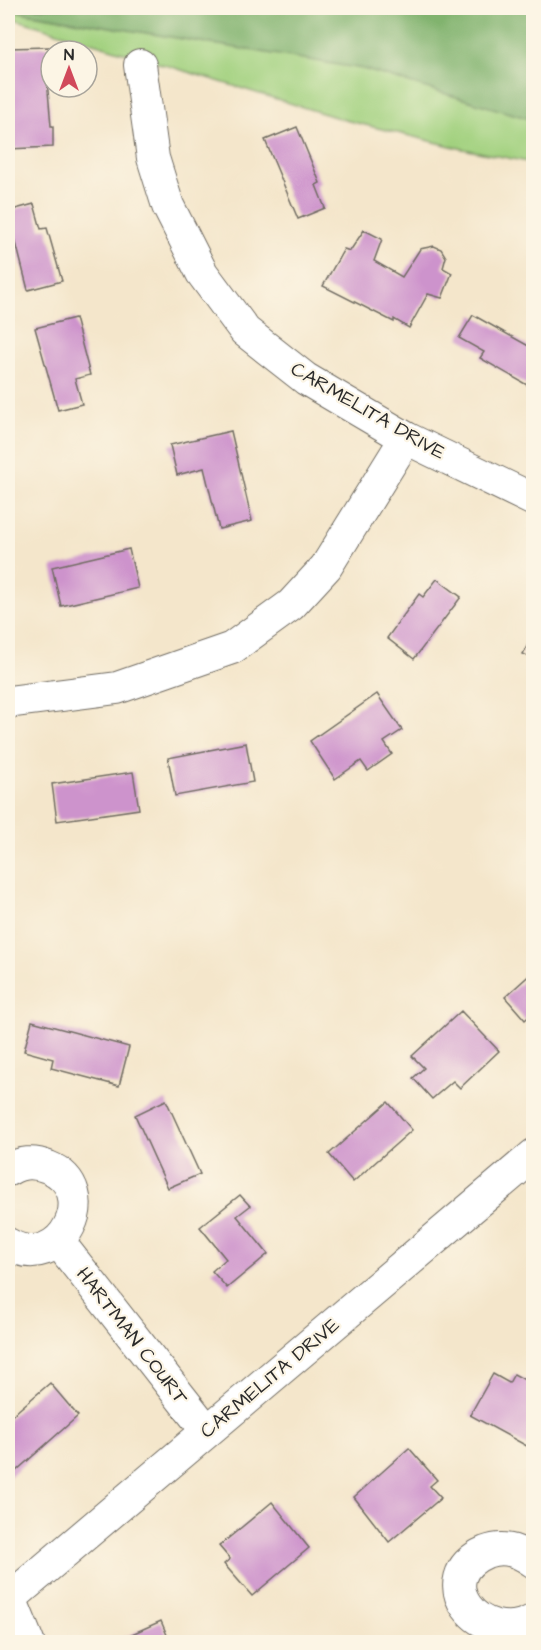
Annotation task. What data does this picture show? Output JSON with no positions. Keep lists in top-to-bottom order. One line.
{"streets":{"street":["CARMELITA DRIVE","HARTMAN COURT"]},"crossings":[["CARMELITA DRIVE","HARTMAN COURT"]],"north":"top"}
